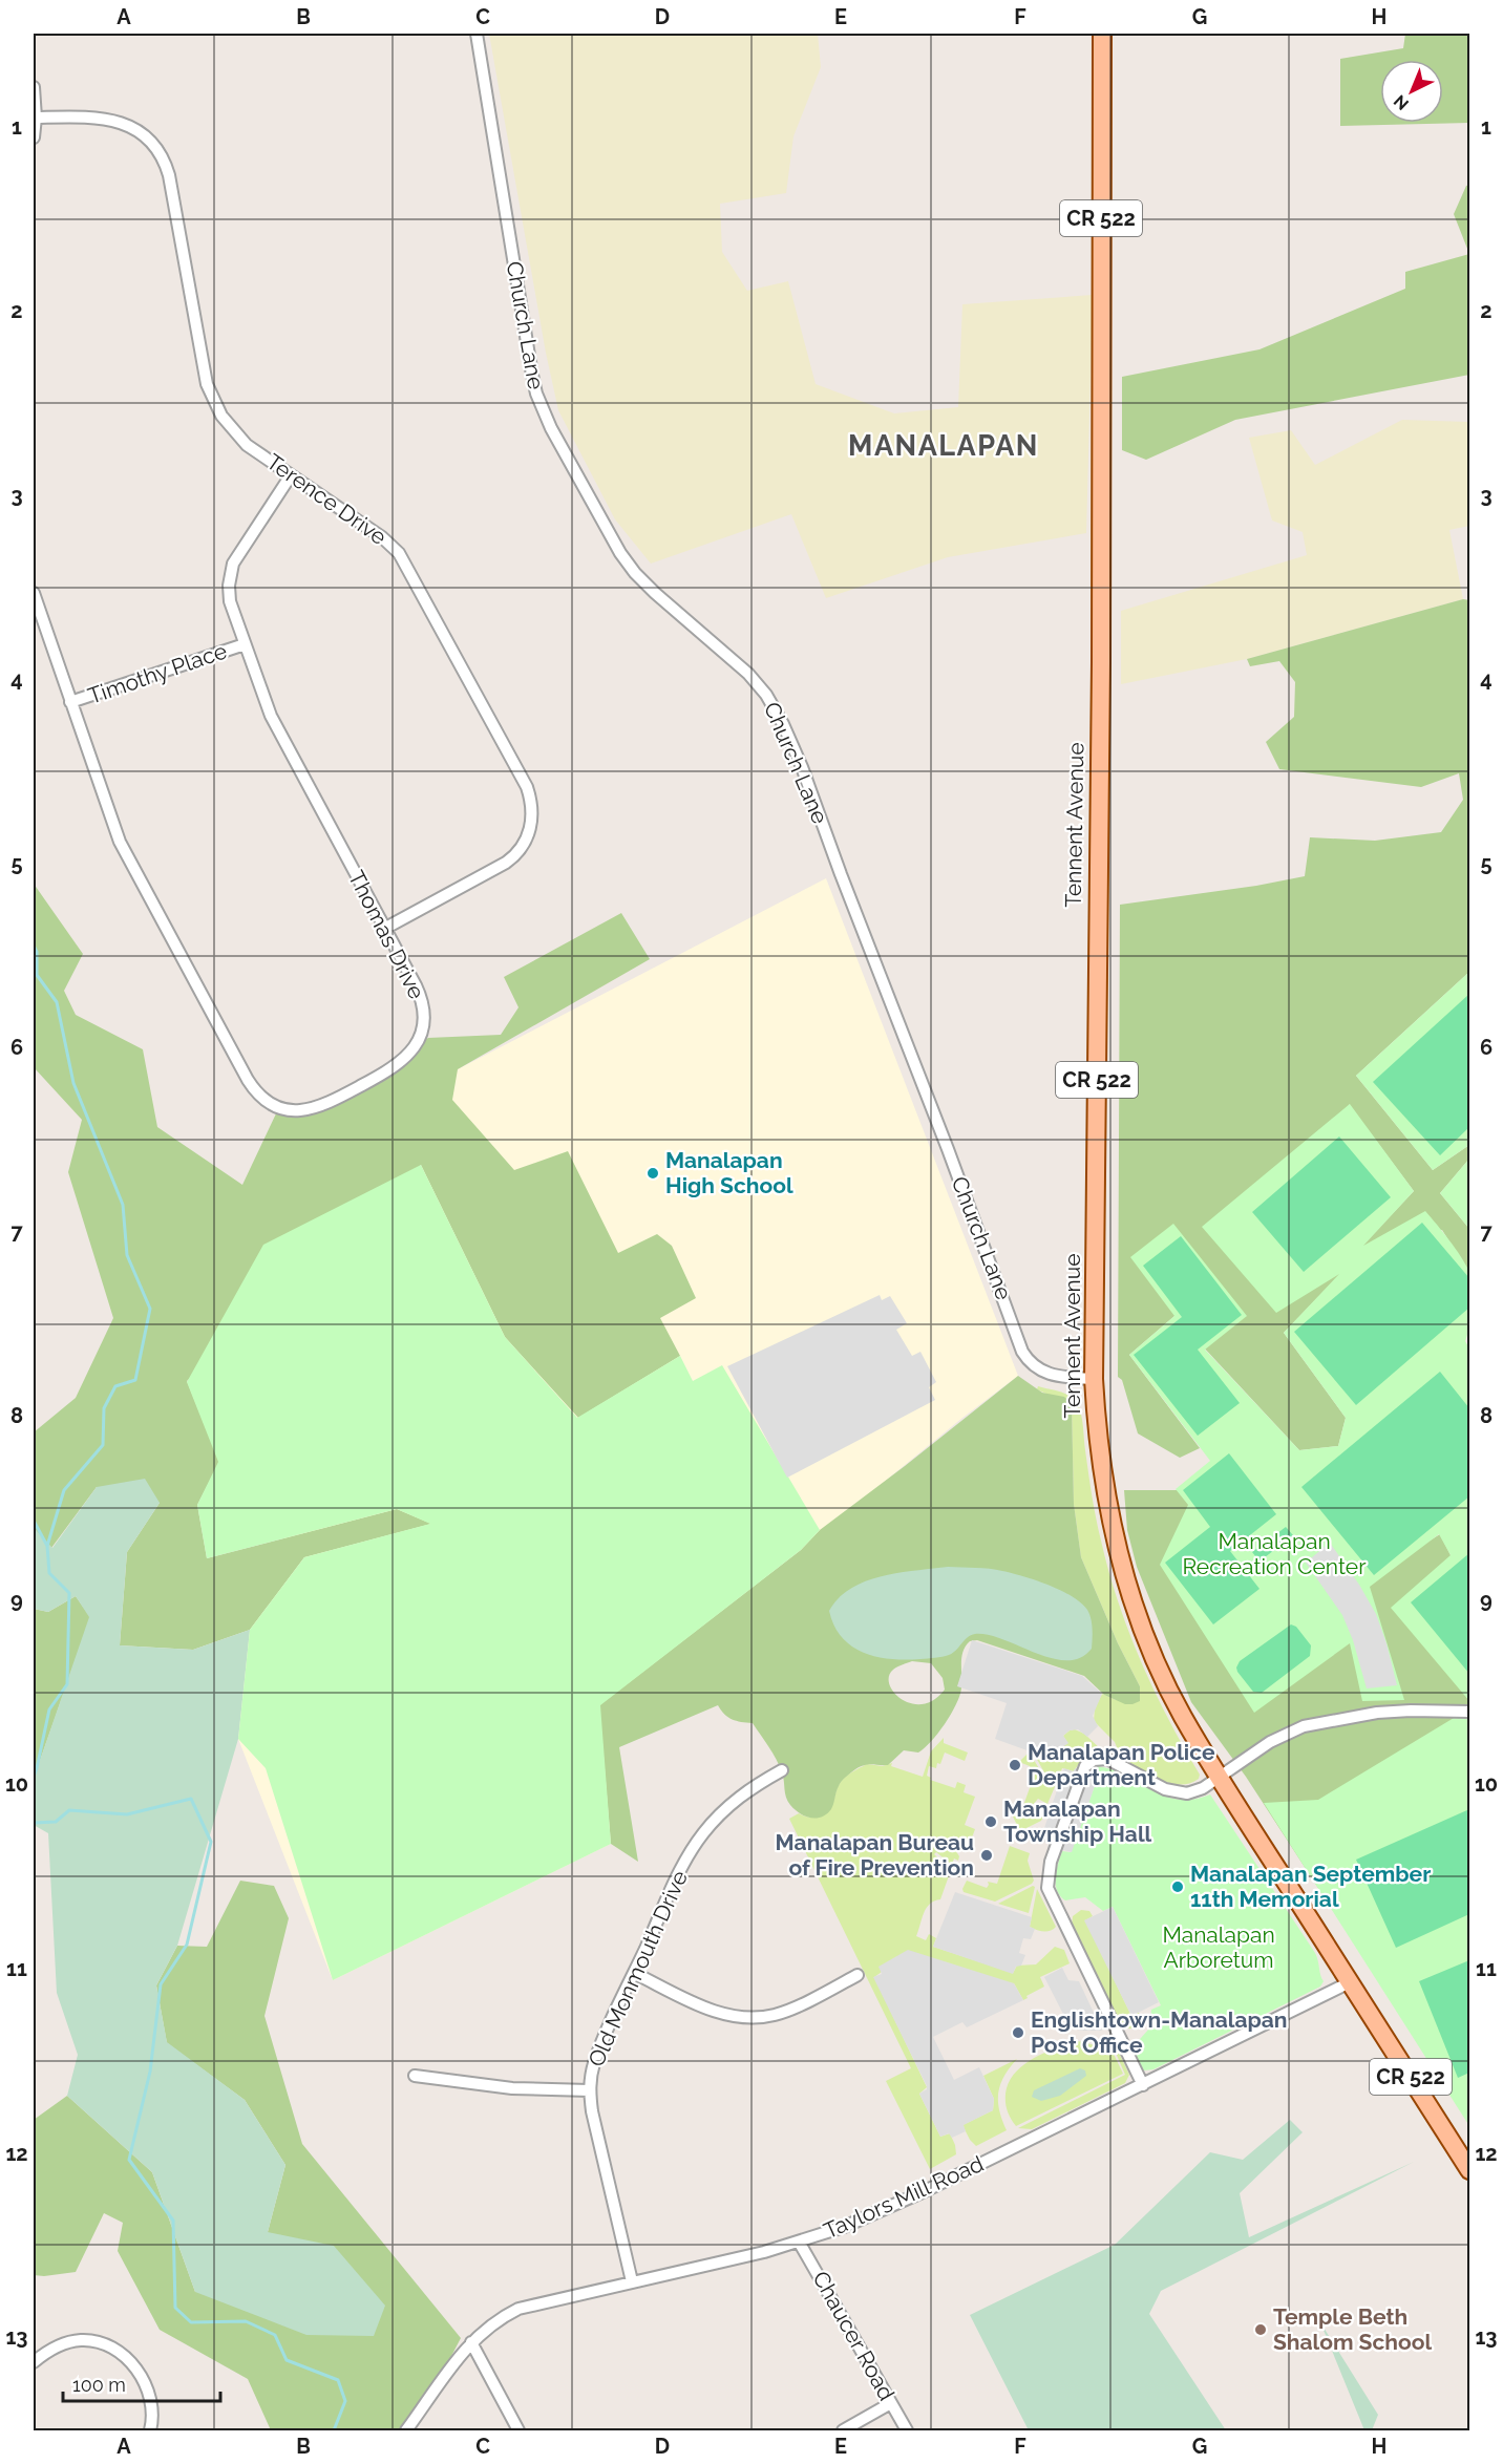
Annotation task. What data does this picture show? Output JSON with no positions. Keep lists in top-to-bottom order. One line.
{"streets":{"main road":["CR 522","Tennent Avenue"],"street":["Church Lane","Terence Drive","Timothy Place","Thomas Drive","Old Monmouth Drive","Taylors Mill Road","Chaucer Road"]},"crossings":[["Church Lane","Tennent Avenue"],["Terence Drive","Thomas Drive"],["Timothy Place","Thomas Drive"],["Tennent Avenue","Taylors Mill Road"],["Old Monmouth Drive","Taylors Mill Road"],["Taylors Mill Road","Chaucer Road"]],"districts":["MANALAPAN"],"parks":["Manalapan Recreation Center","Manalapan Arboretum"],"places":["Manalapan High School","Manalapan Police Department","Manalapan Township Hall","Manalapan Bureau of Fire Prevention","Manalapan September 11th Memorial","Englishtown-Manalapan Post Office","Temple Beth Shalom School"],"scale_bar":"100 m","north":"bottom left","grid":{"columns":["A","B","C","D","E","F","G","H"],"rows":["1","2","3","4","5","6","7","8","9","10","11","12","13"]}}
